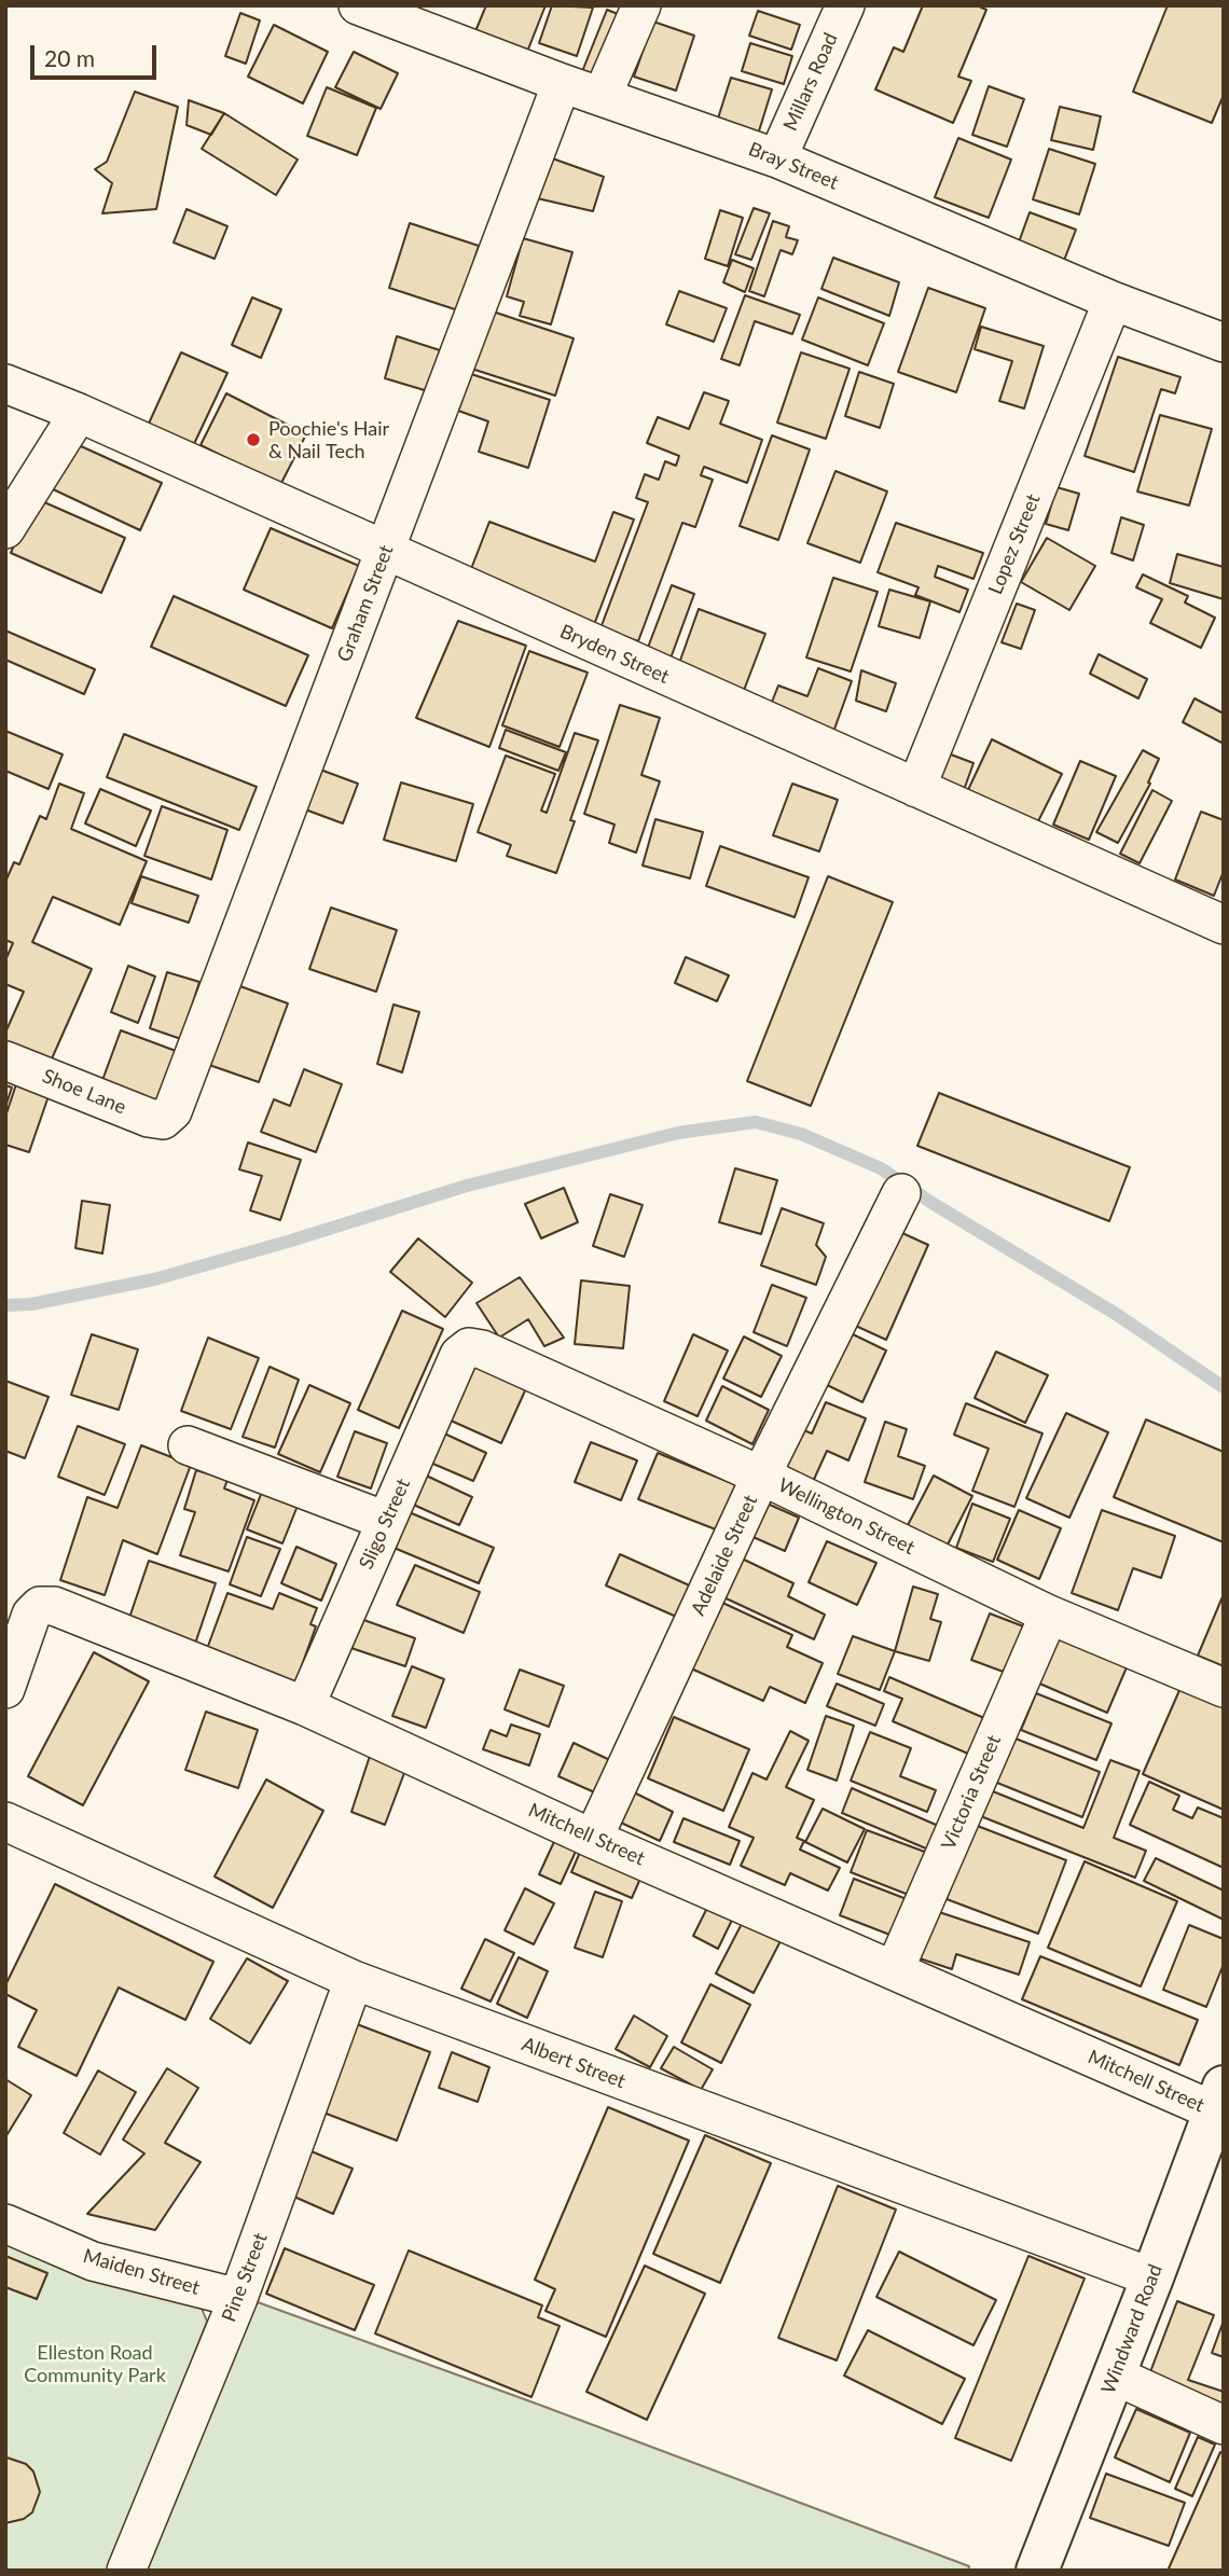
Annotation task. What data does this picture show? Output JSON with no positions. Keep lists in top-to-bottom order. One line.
{"streets":{"main road":["Windward Road"],"street":["Millars Road","Bray Street","Lopez Street","Graham Street","Bryden Street","Shoe Lane","Wellington Street","Sligo Street","Adelaide Street","Victoria Street","Mitchell Street","Albert Street","Maiden Street","Pine Street"]},"crossings":[["Millars Road","Bray Street"],["Bray Street","Lopez Street"],["Bray Street","Graham Street"],["Lopez Street","Bryden Street"],["Graham Street","Bryden Street"],["Graham Street","Shoe Lane"],["Wellington Street","Sligo Street"],["Wellington Street","Adelaide Street"],["Wellington Street","Victoria Street"],["Sligo Street","Mitchell Street"],["Adelaide Street","Mitchell Street"],["Victoria Street","Mitchell Street"],["Mitchell Street","Windward Road"],["Albert Street","Pine Street"],["Albert Street","Windward Road"],["Maiden Street","Pine Street"]],"parks":["Elleston Road Community Park"],"places":["Poochie's Hair & Nail Tech"],"scale_bar":"20 m"}
